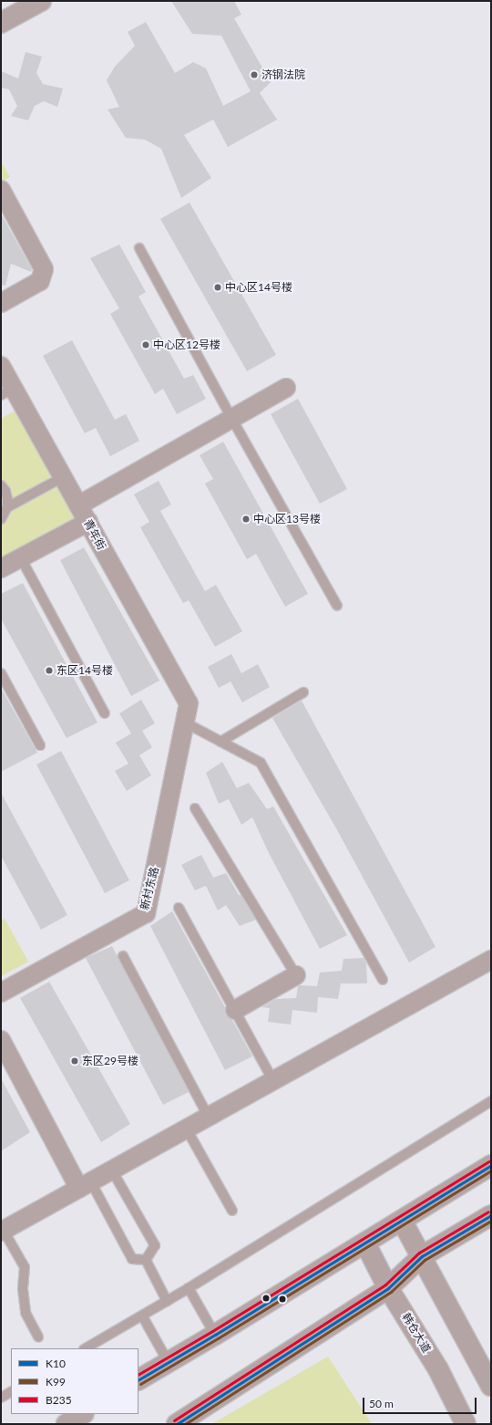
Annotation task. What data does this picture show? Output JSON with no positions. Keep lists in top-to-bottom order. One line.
{"streets":{"main road":["韩仓大道"],"street":["青年街","新村东路"]},"crossings":[["青年街","新村东路"]],"places":["济钢法院","中心区14号楼","中心区12号楼","中心区13号楼","东区14号楼","东区29号楼"],"lines":["transit line B235","transit line K10","transit line K99"],"legend":["K10","K99","B235"],"scale_bar":"50 m"}
